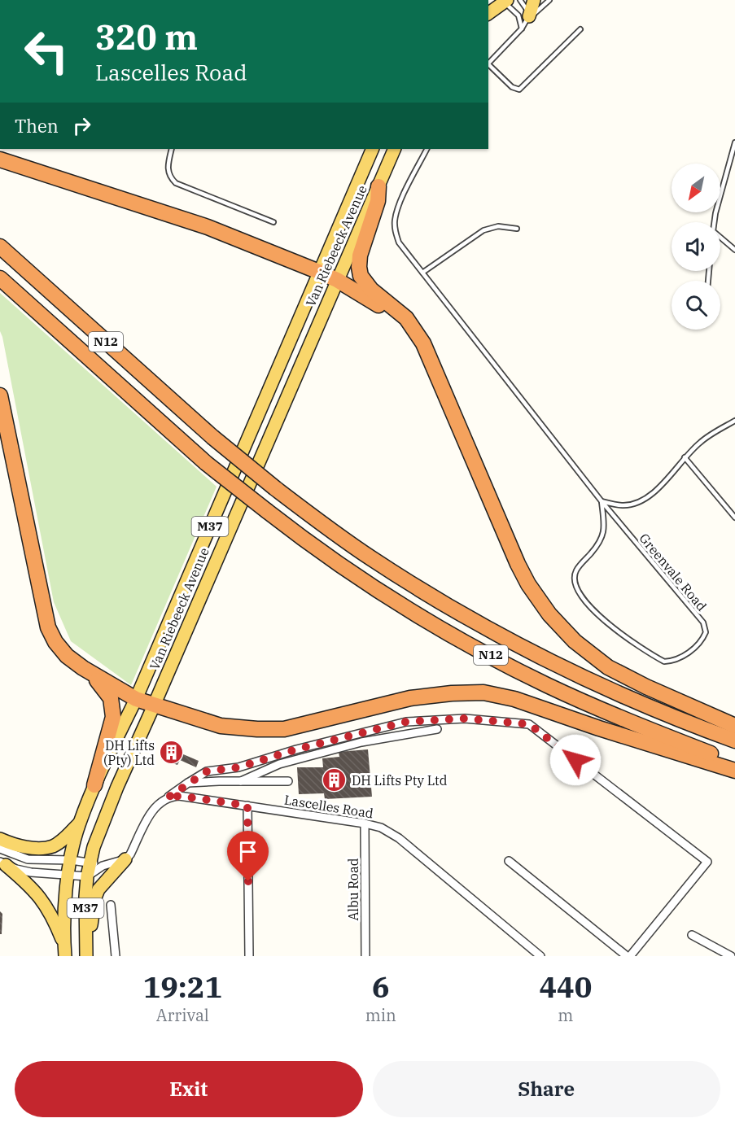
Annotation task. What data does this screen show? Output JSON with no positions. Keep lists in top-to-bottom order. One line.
{"streets":{"highway":["N12"],"main road":["Van Riebeeck Avenue","M37"],"street":["Lascelles Road","Albu Road"],"lane":["Greenvale Road"]},"crossings":[["Lascelles Road","Albu Road"]],"places":{"building":["DH Lifts (Pty) Ltd","DH Lifts Pty Ltd"]},"north":"bottom left","page":{"turn":["320 m","Lascelles Road"],"then":"Then","eta":["19:21","Arrival","6","min","440","m"],"buttons":["Exit","Share"]}}
